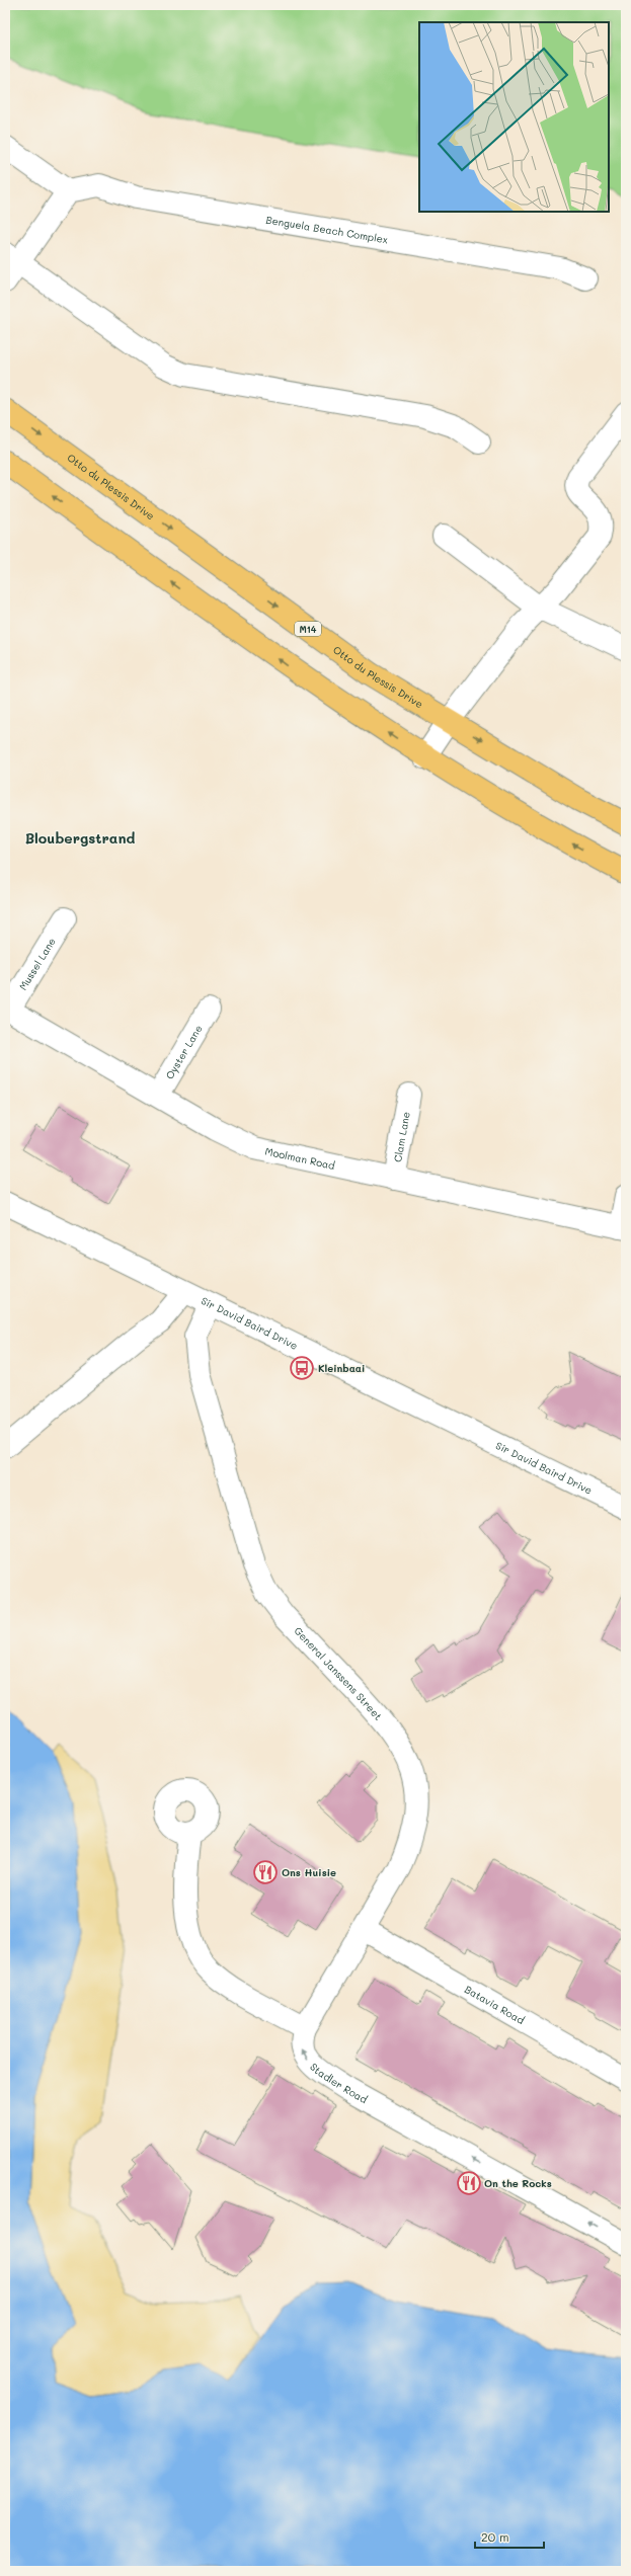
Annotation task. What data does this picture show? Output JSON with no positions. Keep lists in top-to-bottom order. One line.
{"streets":{"main road":["Otto du Plessis Drive","M14"],"street":["Benguela Beach Complex","Mussel Lane","Oyster Lane","Clam Lane","Moolman Road","Sir David Baird Drive","General Janssens Street","Batavia Road","Stadler Road"]},"crossings":[["Mussel Lane","Moolman Road"],["Oyster Lane","Moolman Road"],["Clam Lane","Moolman Road"],["Sir David Baird Drive","General Janssens Street"],["General Janssens Street","Batavia Road"],["General Janssens Street","Stadler Road"]],"one_way":["Stadler Road"],"districts":["Bloubergstrand"],"places":{"bus stop":["Kleinbaai"],"restaurant":["Ons Huisie","On the Rocks"]},"scale_bar":"20 m"}
